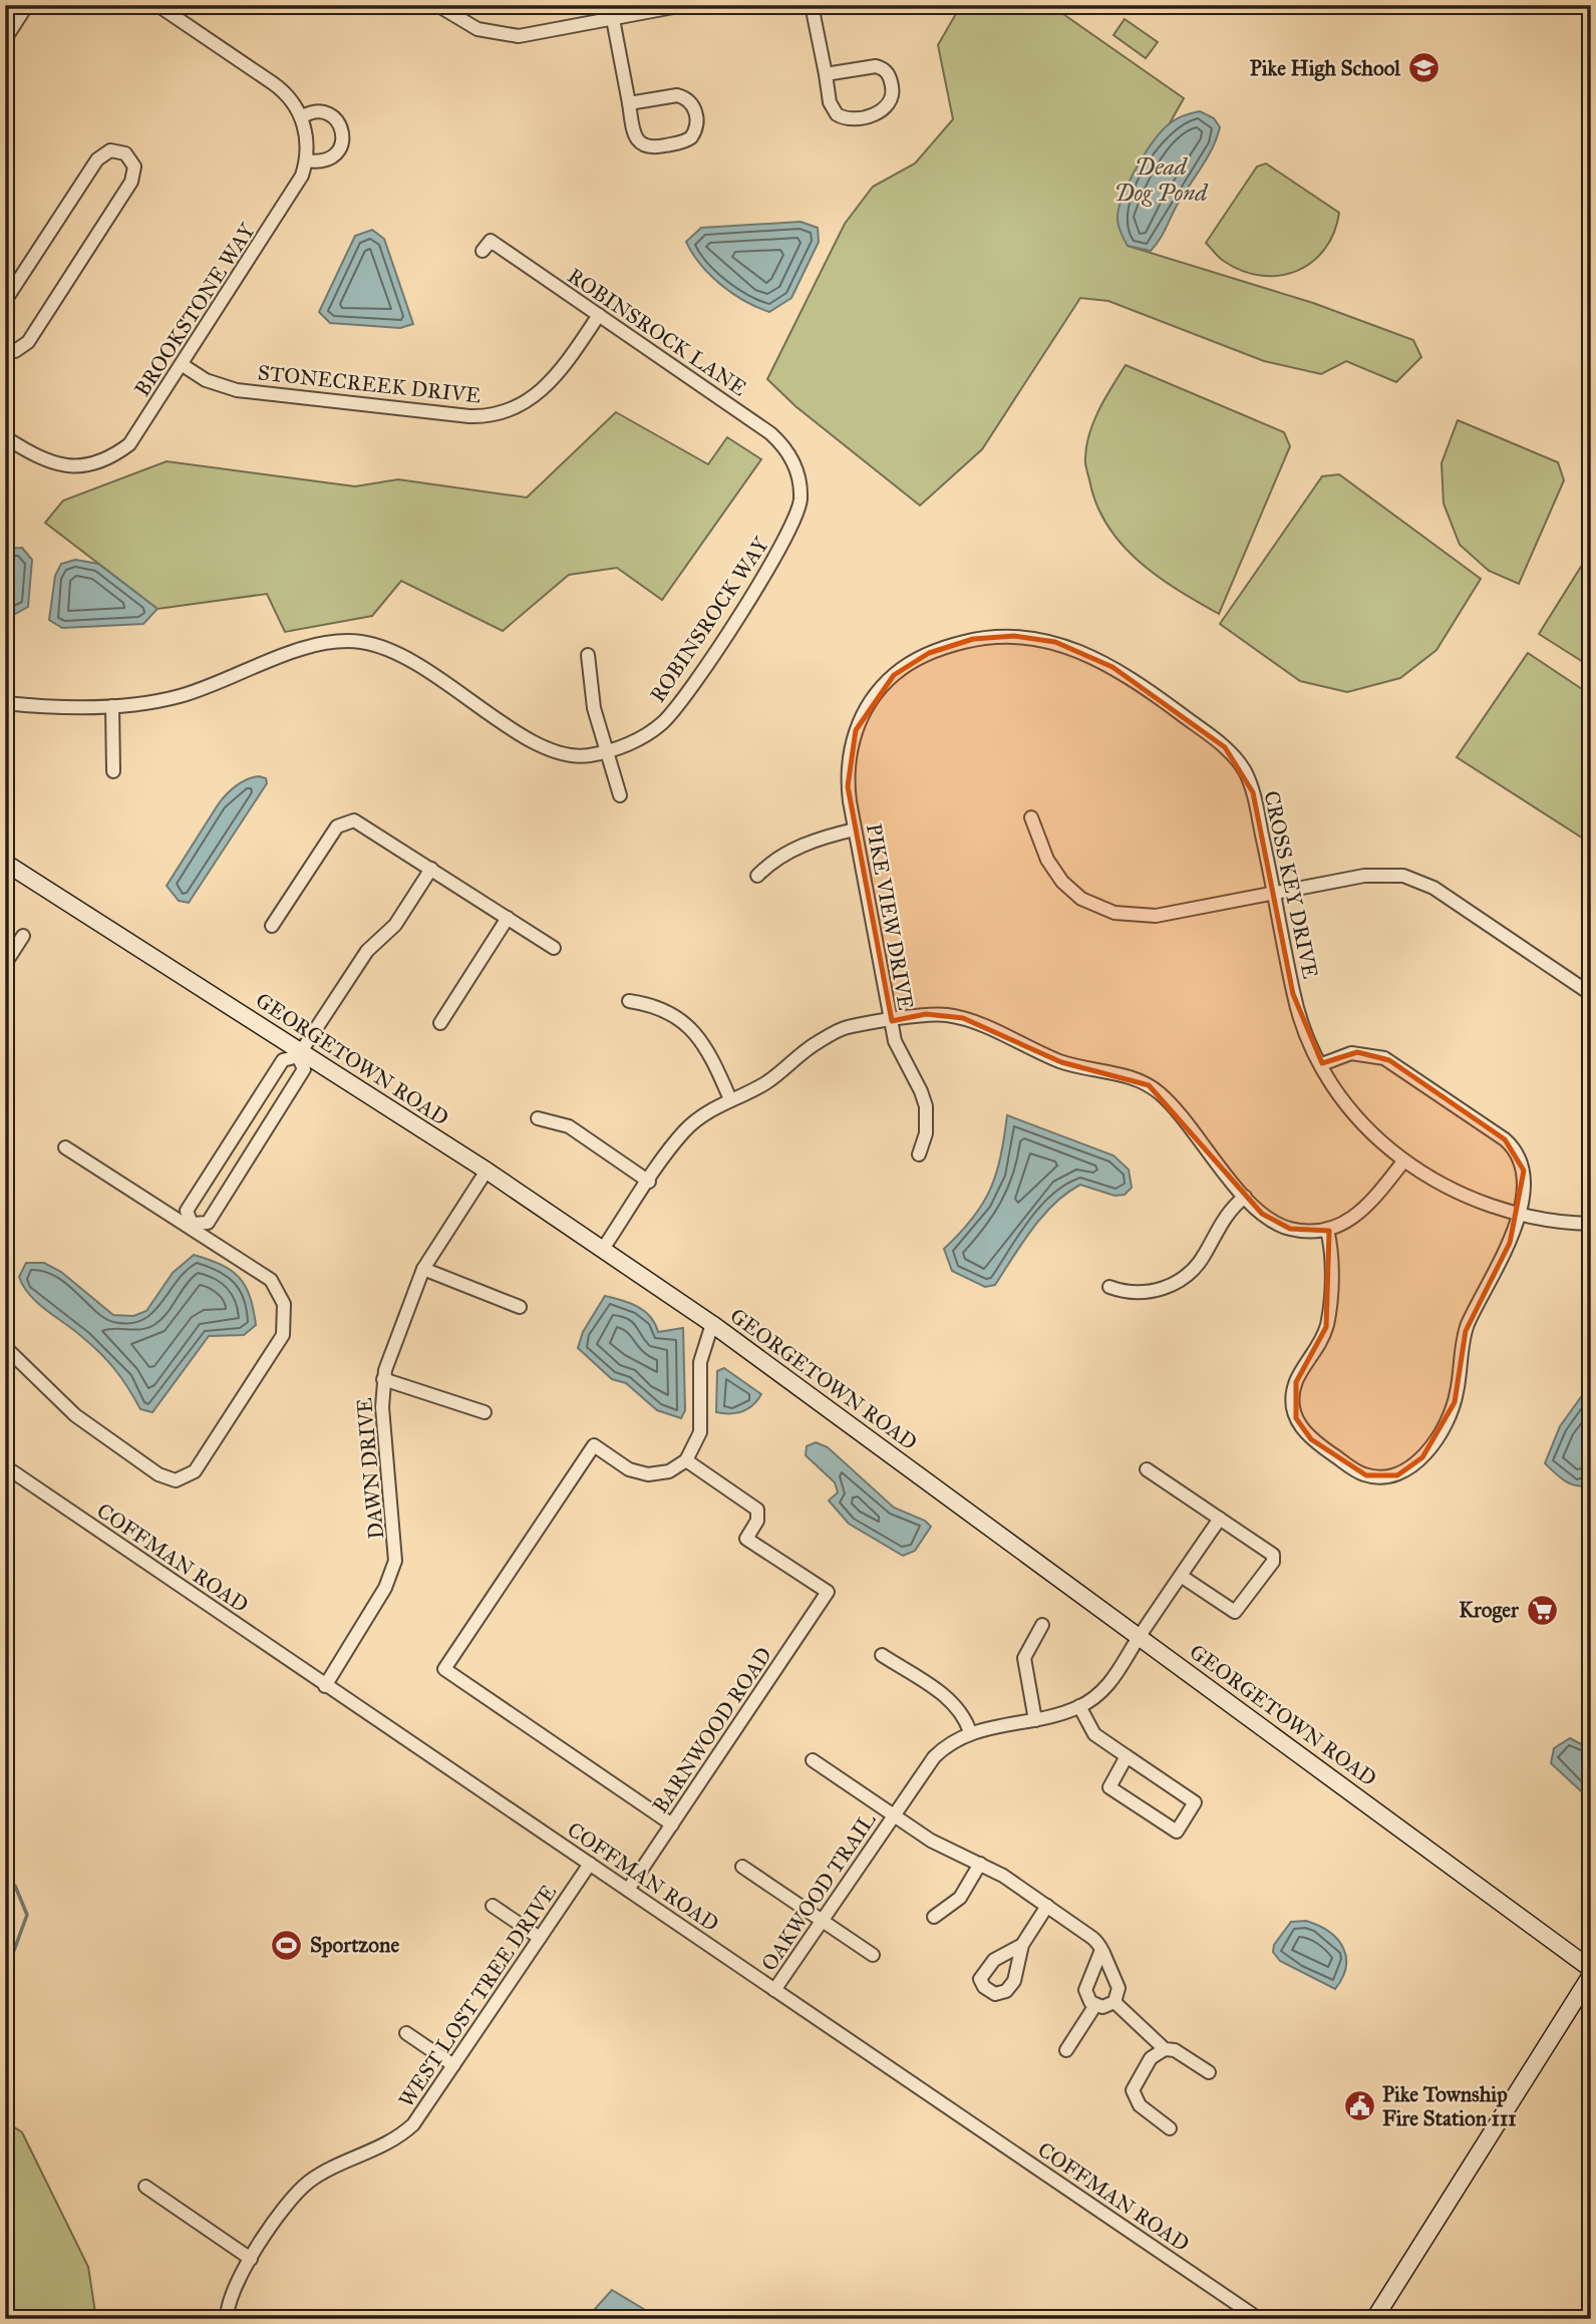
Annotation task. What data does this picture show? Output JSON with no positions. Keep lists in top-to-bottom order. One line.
{"streets":{"main road":["GEORGETOWN ROAD"],"street":["BROOKSTONE WAY","ROBINSROCK LANE","STONECREEK DRIVE","ROBINSROCK WAY","CROSS KEY DRIVE","PIKE VIEW DRIVE","DAWN DRIVE","COFFMAN ROAD","BARNWOOD ROAD","OAKWOOD TRAIL","WEST LOST TREE DRIVE"]},"crossings":[["BROOKSTONE WAY","STONECREEK DRIVE"],["ROBINSROCK LANE","STONECREEK DRIVE"],["ROBINSROCK LANE","ROBINSROCK WAY"],["CROSS KEY DRIVE","PIKE VIEW DRIVE"],["PIKE VIEW DRIVE","GEORGETOWN ROAD"],["GEORGETOWN ROAD","DAWN DRIVE"],["GEORGETOWN ROAD","OAKWOOD TRAIL"],["DAWN DRIVE","COFFMAN ROAD"],["COFFMAN ROAD","BARNWOOD ROAD"],["COFFMAN ROAD","OAKWOOD TRAIL"],["COFFMAN ROAD","WEST LOST TREE DRIVE"]],"water":["Dead Dog Pond"],"places":{"school or university":["Pike High School"],"supermarket":["Kroger"],"sports":["Sportzone"],"public building":["Pike Township Fire Station 111"]}}
